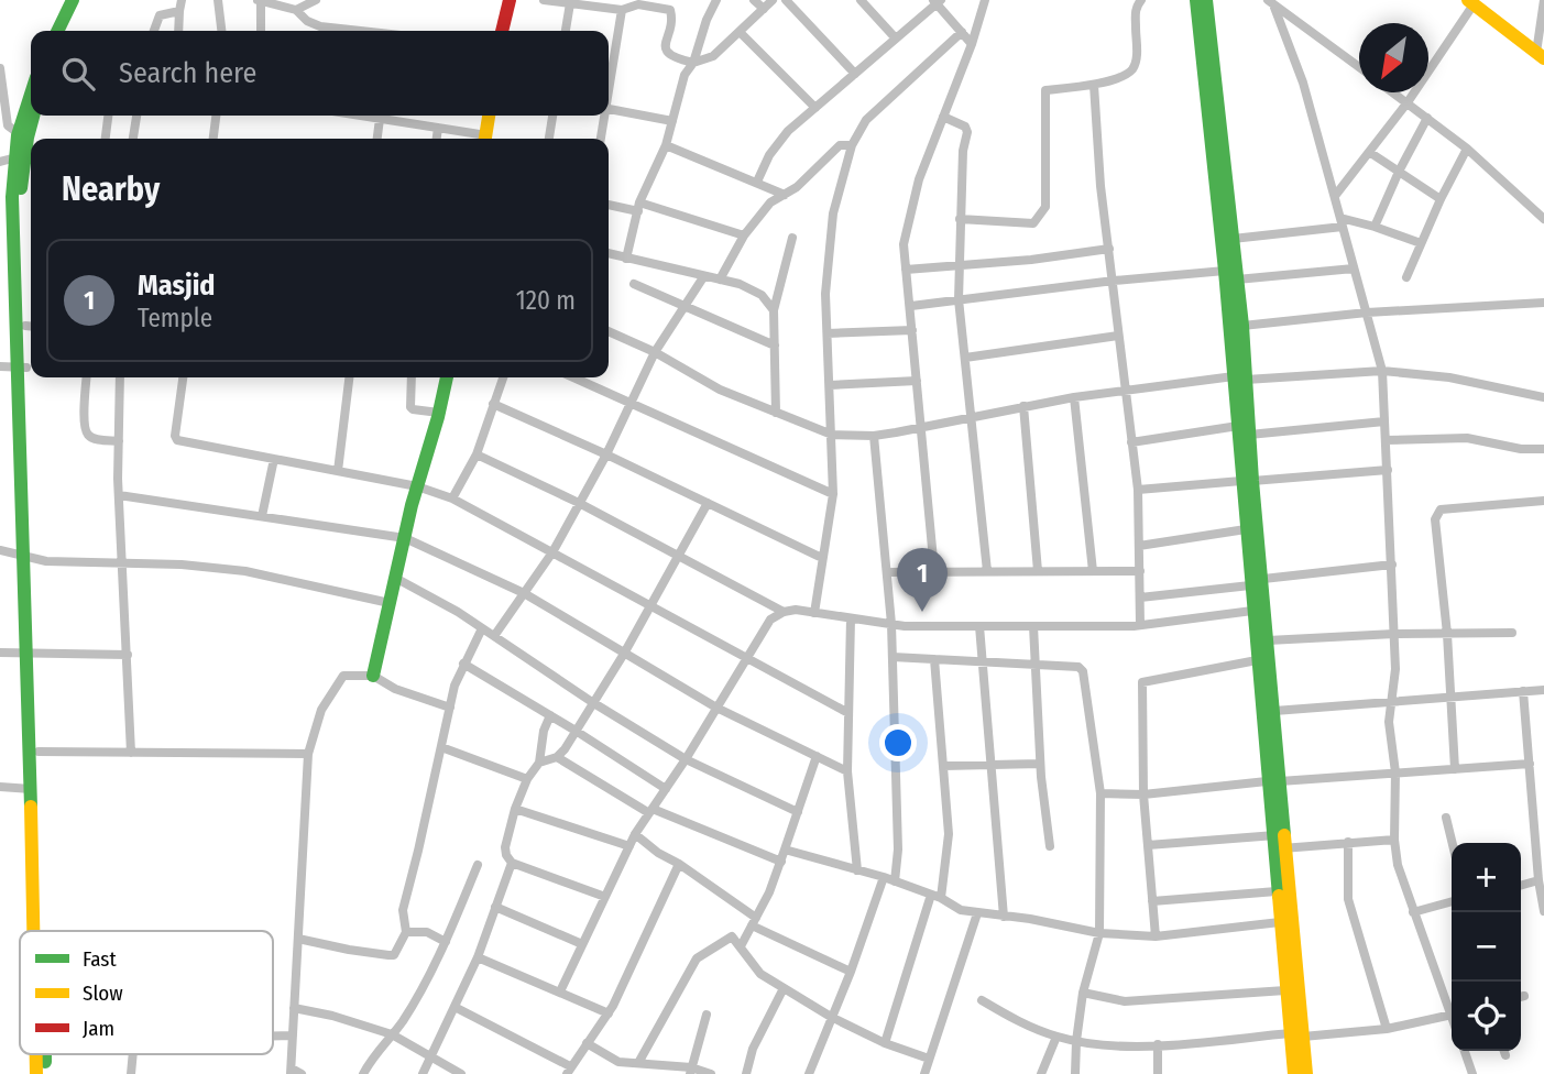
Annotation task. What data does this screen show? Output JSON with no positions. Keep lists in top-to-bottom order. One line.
{"legend":["Fast","Slow","Jam"],"north":"bottom left","page":{"search":"Search here","heading":"Nearby","list":[{"mark":"1","name":"Masjid","note":"Temple","value":"120 m"}],"pins":"1","map_buttons":["+","−"]}}
